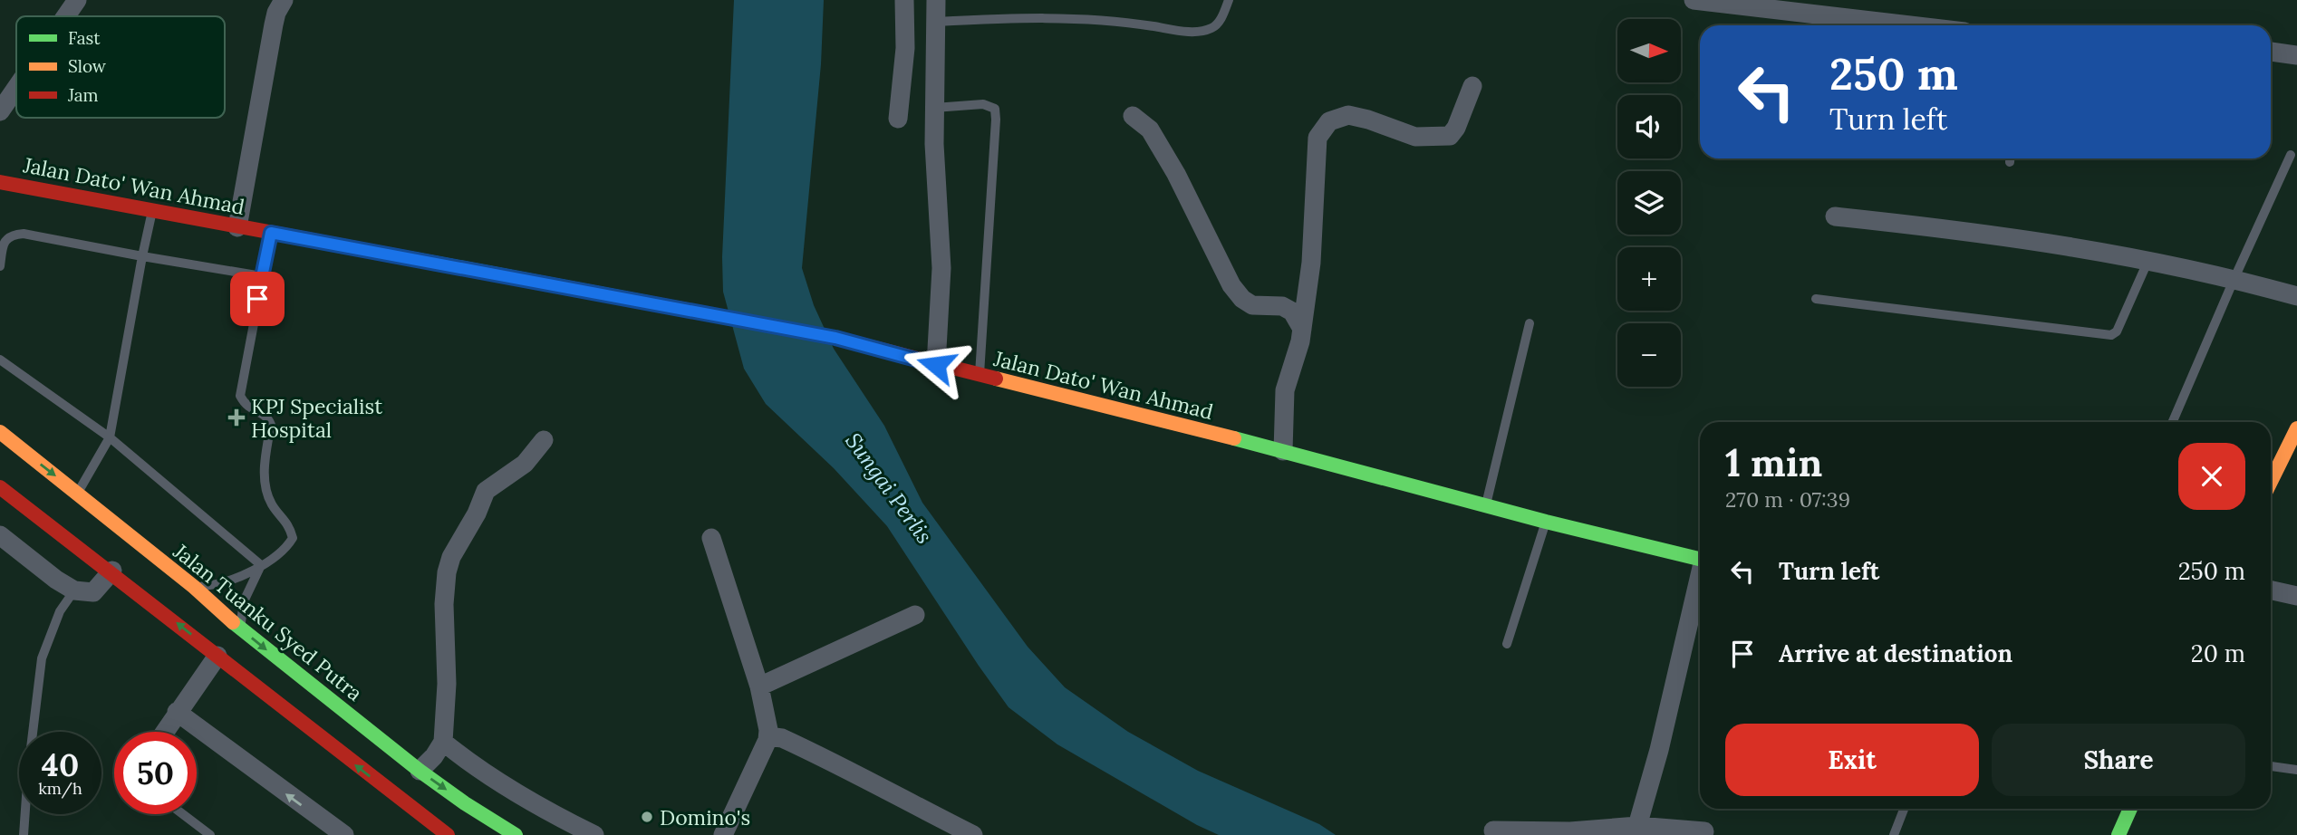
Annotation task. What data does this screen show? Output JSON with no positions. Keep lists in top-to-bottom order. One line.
{"streets":{"main road":["Jalan Dato' Wan Ahmad","Jalan Tuanku Syed Putra"]},"water":["Sungai Perlis"],"places":{"health":["KPJ Specialist Hospital"],"other":["Domino's"]},"legend":["Fast","Slow","Jam"],"north":"right","page":{"map_buttons":["+","−"],"turn":["250 m","Turn left"],"heading":["1 min","270 m · 07:39"],"list":[{"name":"Turn left","value":"250 m"},{"name":"Arrive at destination","value":"20 m"}],"buttons":["Exit","Share"],"speed":"40 km/h","limit":"50"}}
